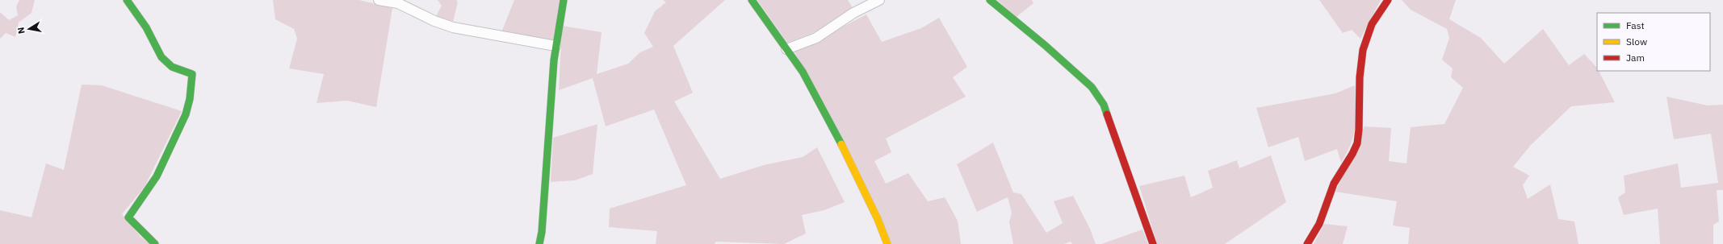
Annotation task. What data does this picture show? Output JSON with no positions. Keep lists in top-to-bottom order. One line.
{"legend":["Fast","Slow","Jam"],"north":"left"}
